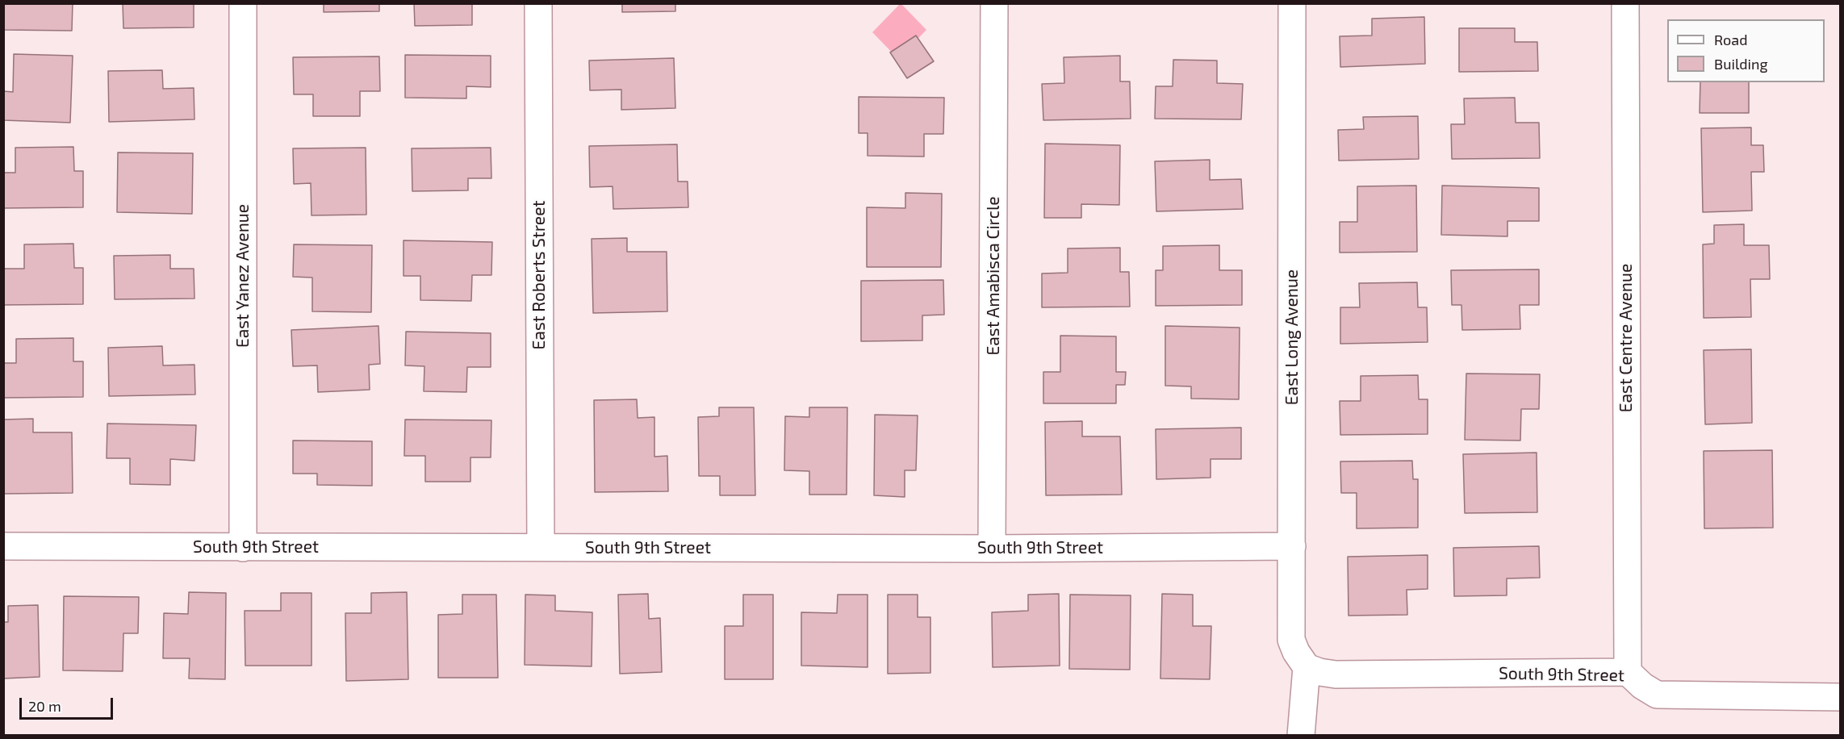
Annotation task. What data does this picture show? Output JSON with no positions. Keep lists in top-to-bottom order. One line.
{"streets":{"street":["East Roberts Street","East Yanez Avenue","East Amabisca Circle","East Long Avenue","East Centre Avenue","South 9th Street"]},"crossings":[["East Roberts Street","South 9th Street"],["East Yanez Avenue","South 9th Street"],["East Amabisca Circle","South 9th Street"],["East Long Avenue","South 9th Street"],["East Centre Avenue","South 9th Street"]],"legend":["Road","Building"],"scale_bar":"20 m"}
